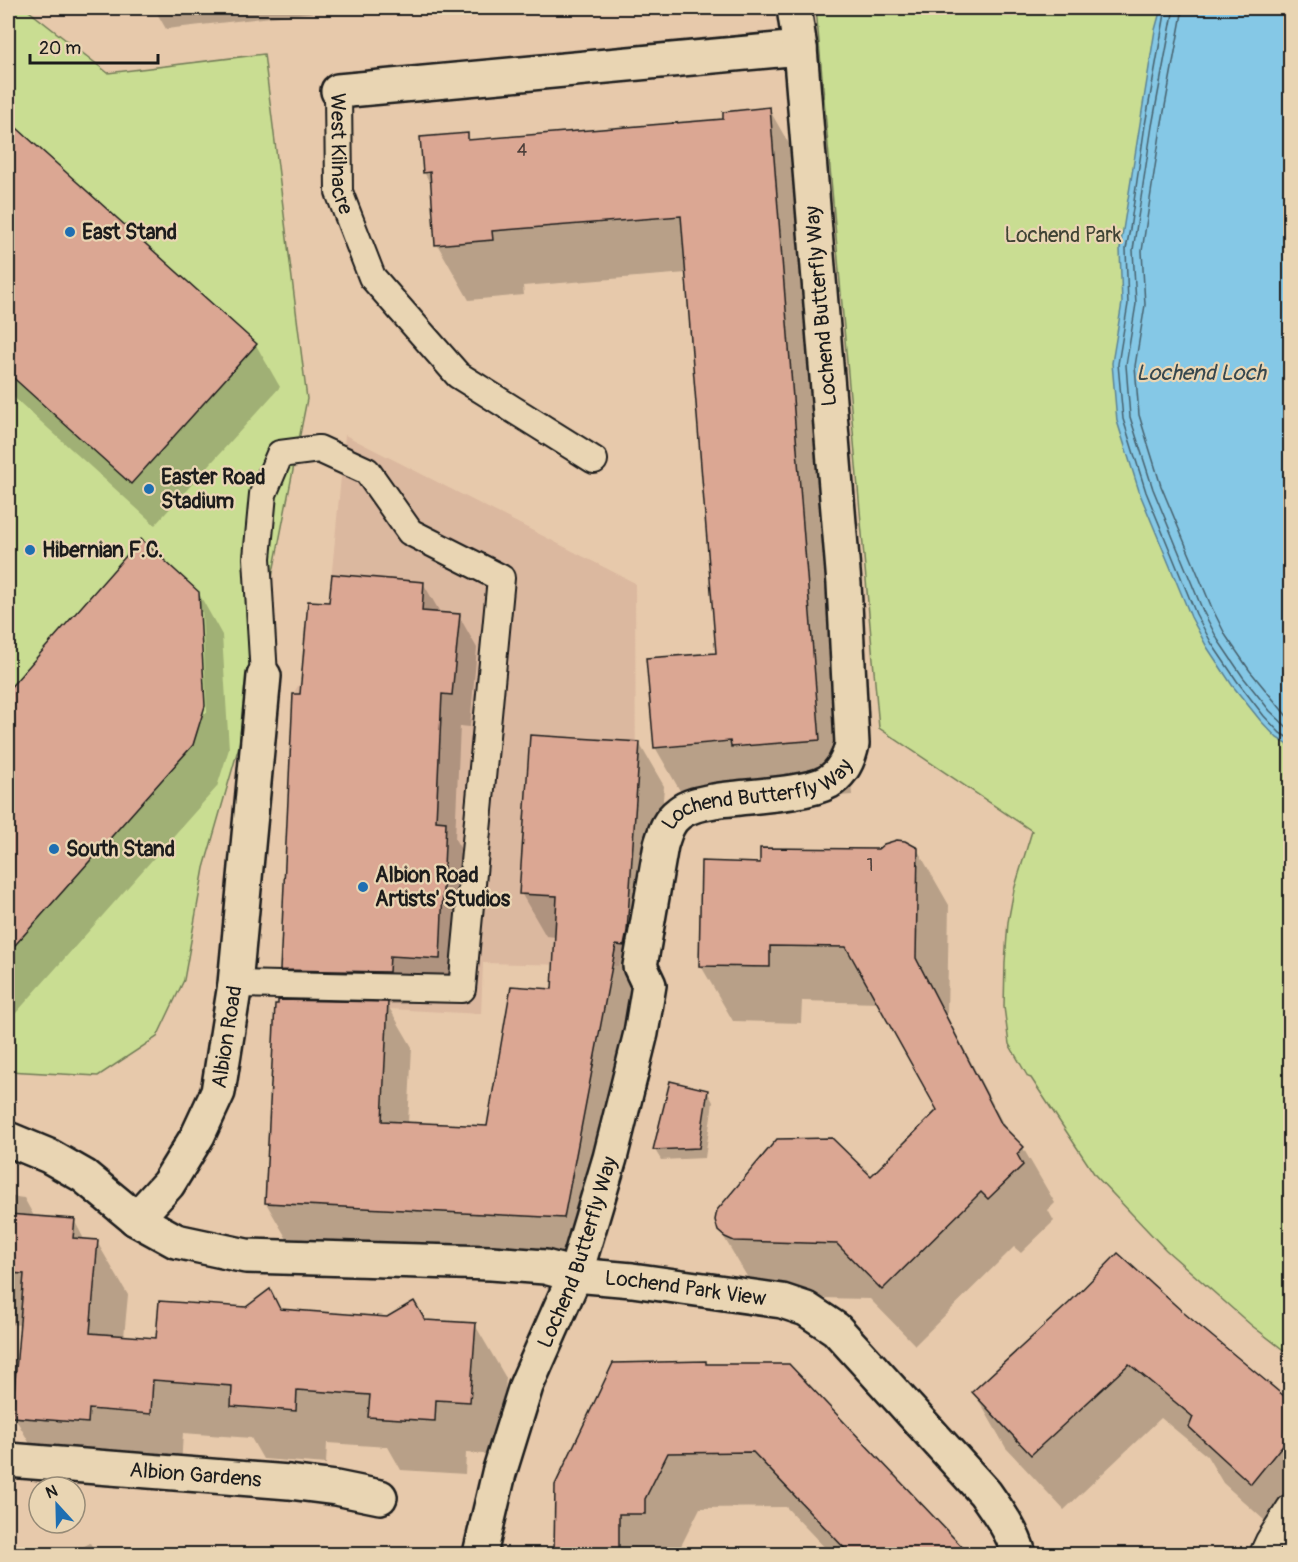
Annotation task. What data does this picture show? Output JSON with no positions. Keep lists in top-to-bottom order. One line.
{"streets":{"street":["West Kilnacre","Lochend Butterfly Way","Albion Road","Lochend Park View","Albion Gardens"]},"crossings":[["West Kilnacre","Lochend Butterfly Way"],["Lochend Butterfly Way","Lochend Park View"],["Albion Road","Lochend Park View"]],"water":["Lochend Loch"],"parks":["Lochend Park"],"places":["East Stand","Easter Road Stadium","Hibernian F.C.","South Stand","Albion Road Artists' Studios"],"house_numbers":["4","1"],"scale_bar":"20 m","north":"top"}
